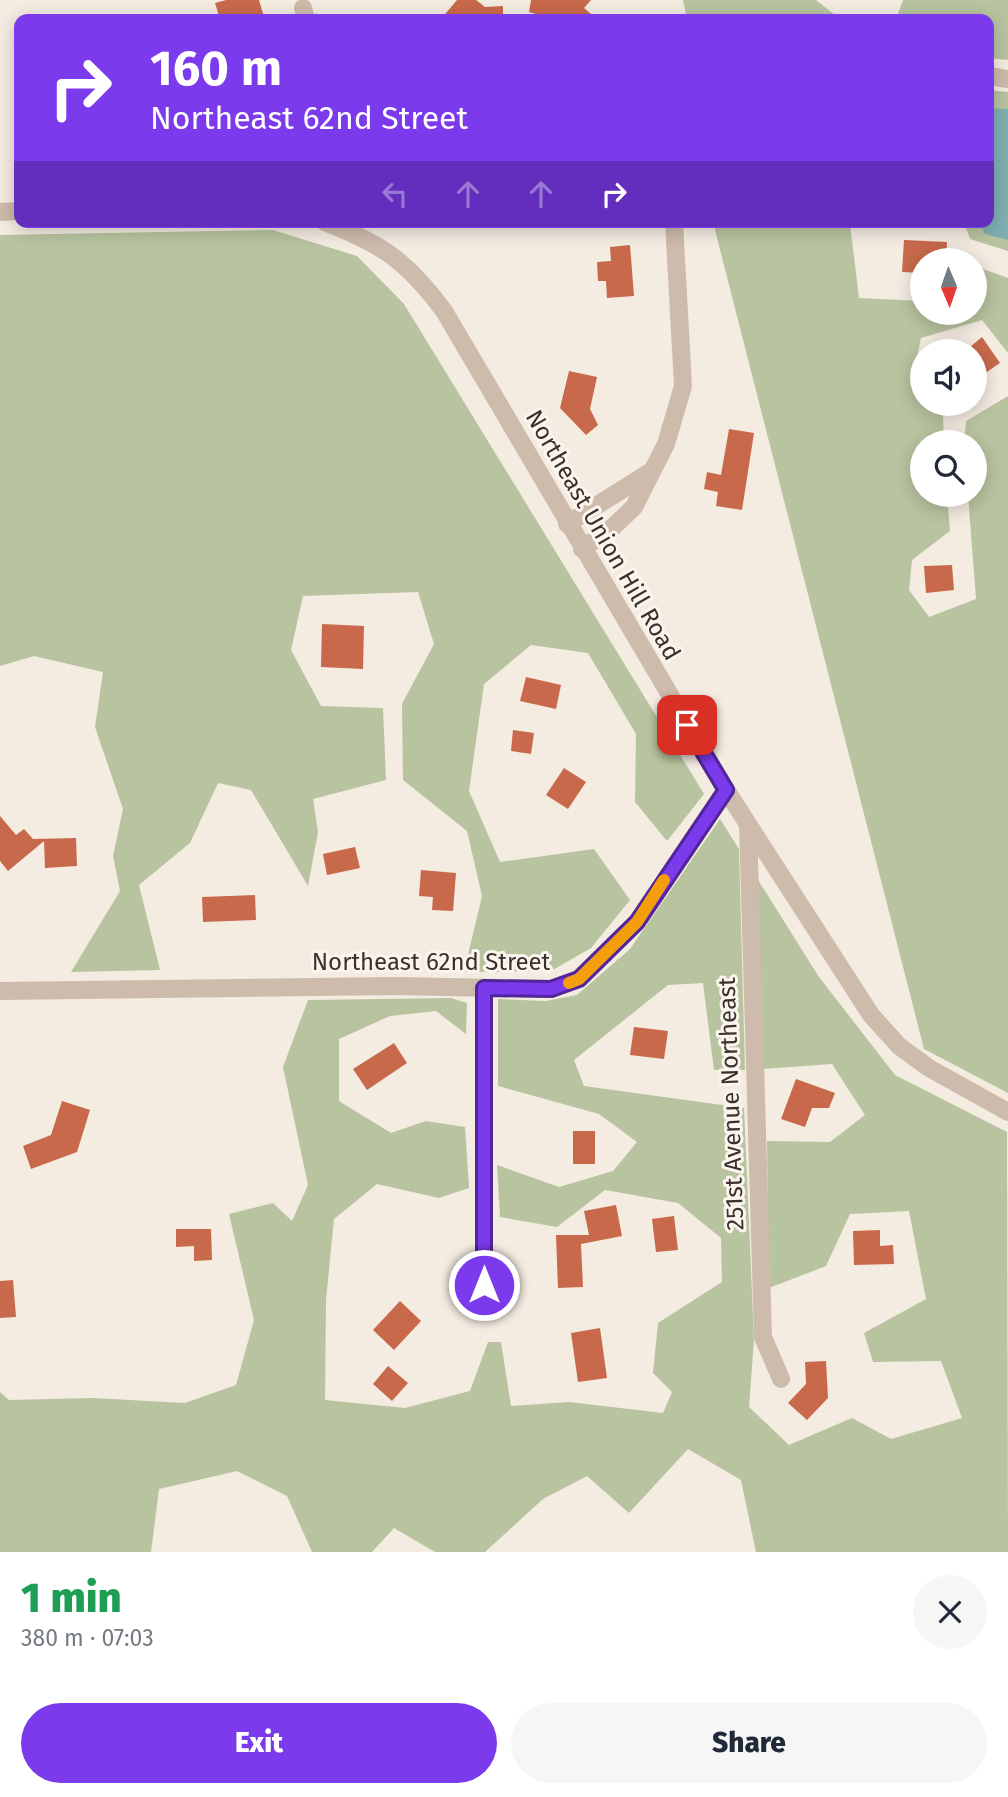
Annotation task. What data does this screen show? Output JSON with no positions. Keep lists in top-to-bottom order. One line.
{"streets":{"street":["Northeast Union Hill Road","Northeast 62nd Street","251st Avenue Northeast"]},"crossings":[["Northeast Union Hill Road","Northeast 62nd Street"],["Northeast Union Hill Road","251st Avenue Northeast"]],"north":"bottom","page":{"turn":["160 m","Northeast 62nd Street"],"heading":["1 min","380 m · 07:03"],"buttons":["Exit","Share"]}}
